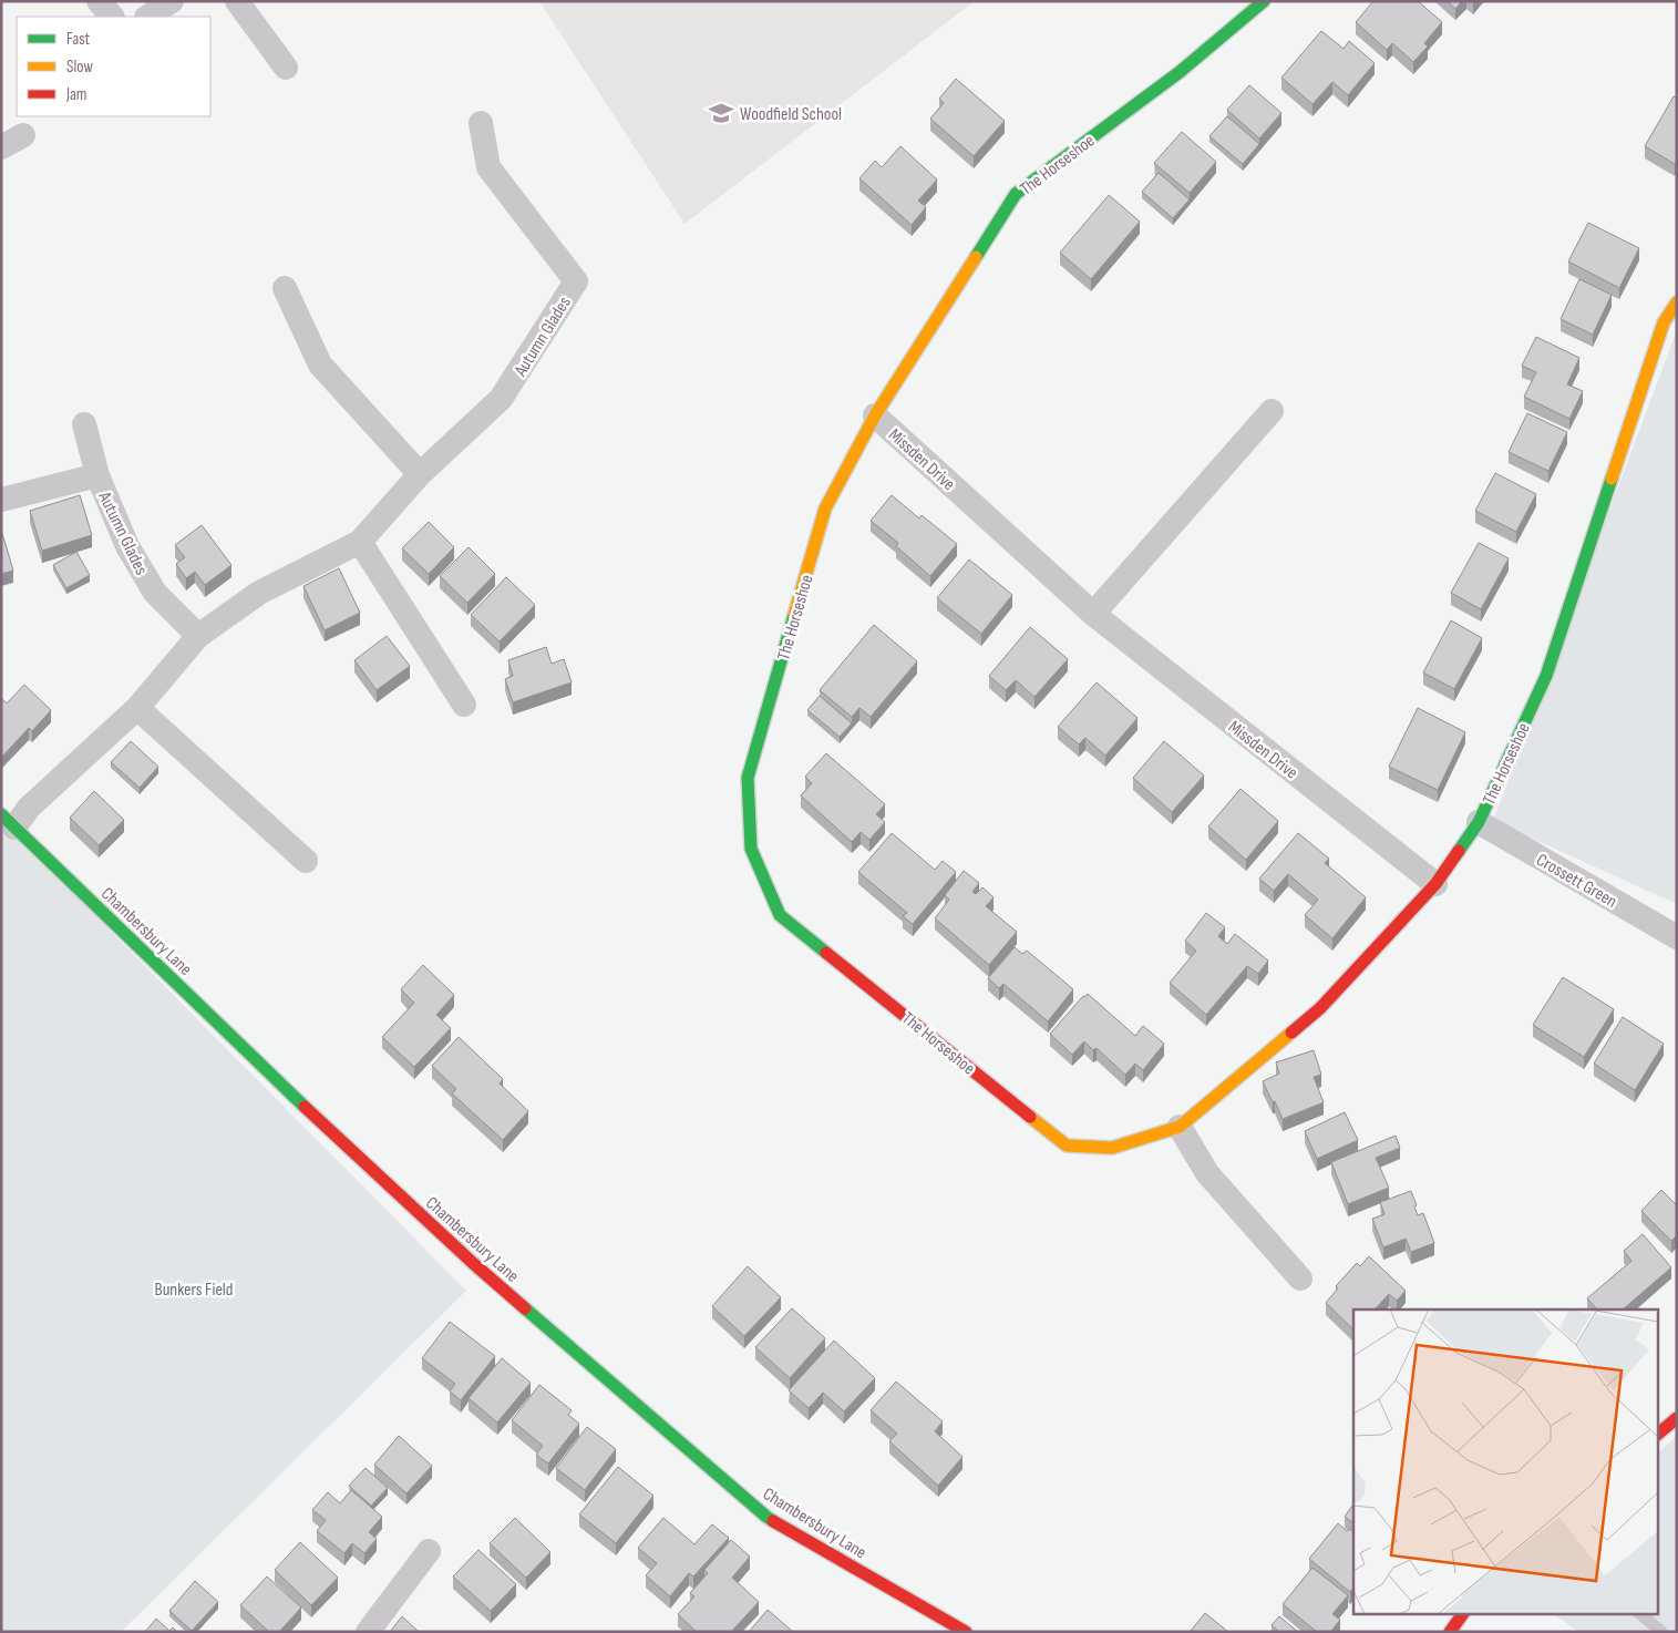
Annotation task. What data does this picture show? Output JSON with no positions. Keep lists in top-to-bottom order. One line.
{"streets":{"street":["The Horseshoe","Autumn Glades","Missden Drive","Crossett Green","Chambersbury Lane"]},"crossings":[["The Horseshoe","Missden Drive"],["The Horseshoe","Crossett Green"],["Autumn Glades","Chambersbury Lane"]],"parks":["Bunkers Field"],"places":{"school or university":["Woodfield School"]},"legend":["Fast","Slow","Jam"]}
